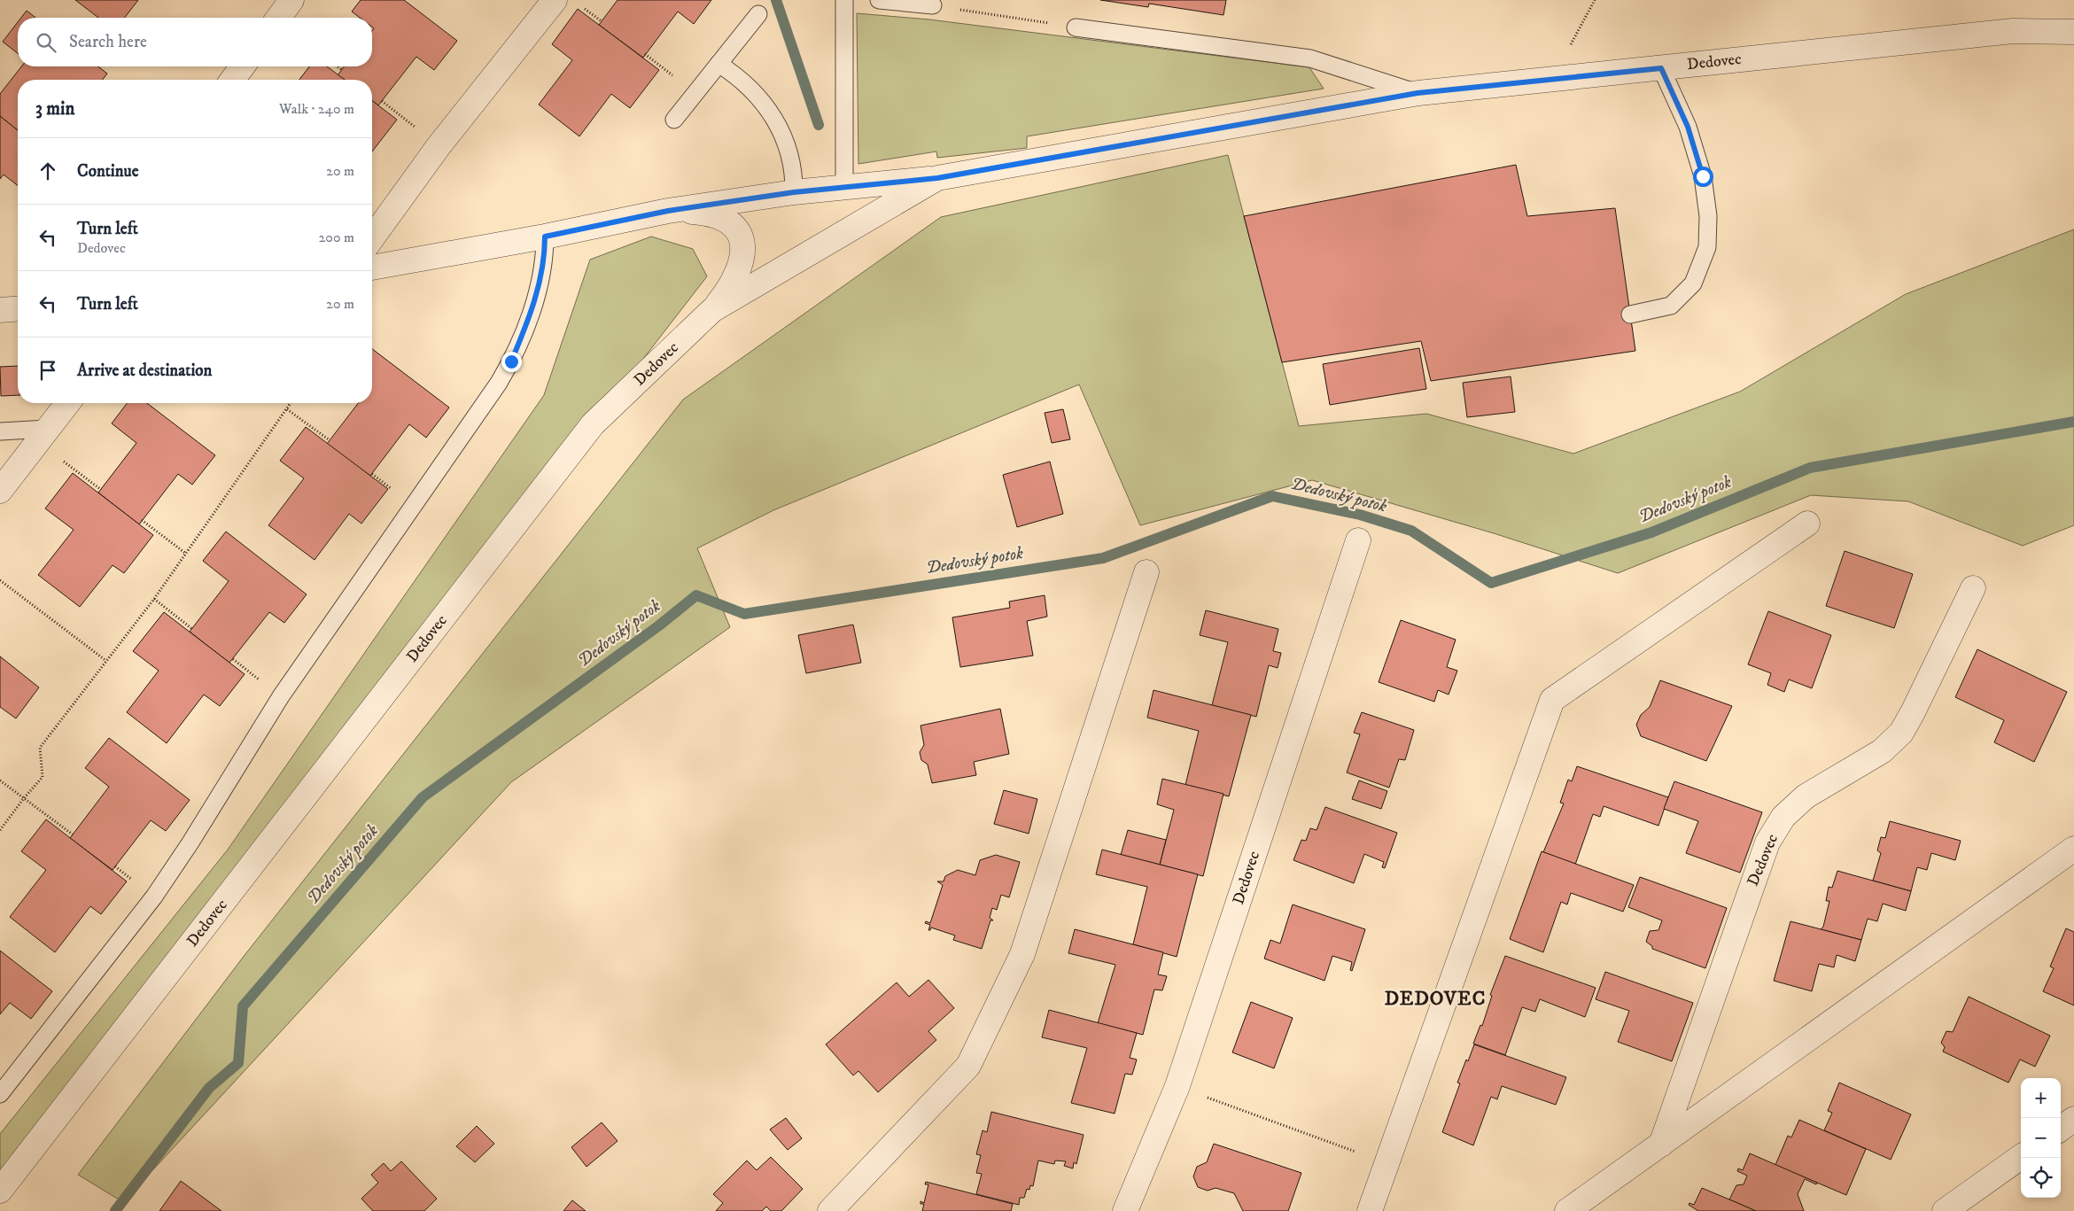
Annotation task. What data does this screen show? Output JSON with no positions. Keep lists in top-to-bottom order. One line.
{"streets":{"street":["Dedovec"]},"districts":["DEDOVEC"],"water":["Dedovský potok"],"page":{"search":"Search here","heading":["3 min","Walk · 240 m"],"list":[["Continue","20 m"],["Turn left","Dedovec","200 m"],["Turn left","20 m"],"Arrive at destination"],"map_buttons":["+","−"]}}
